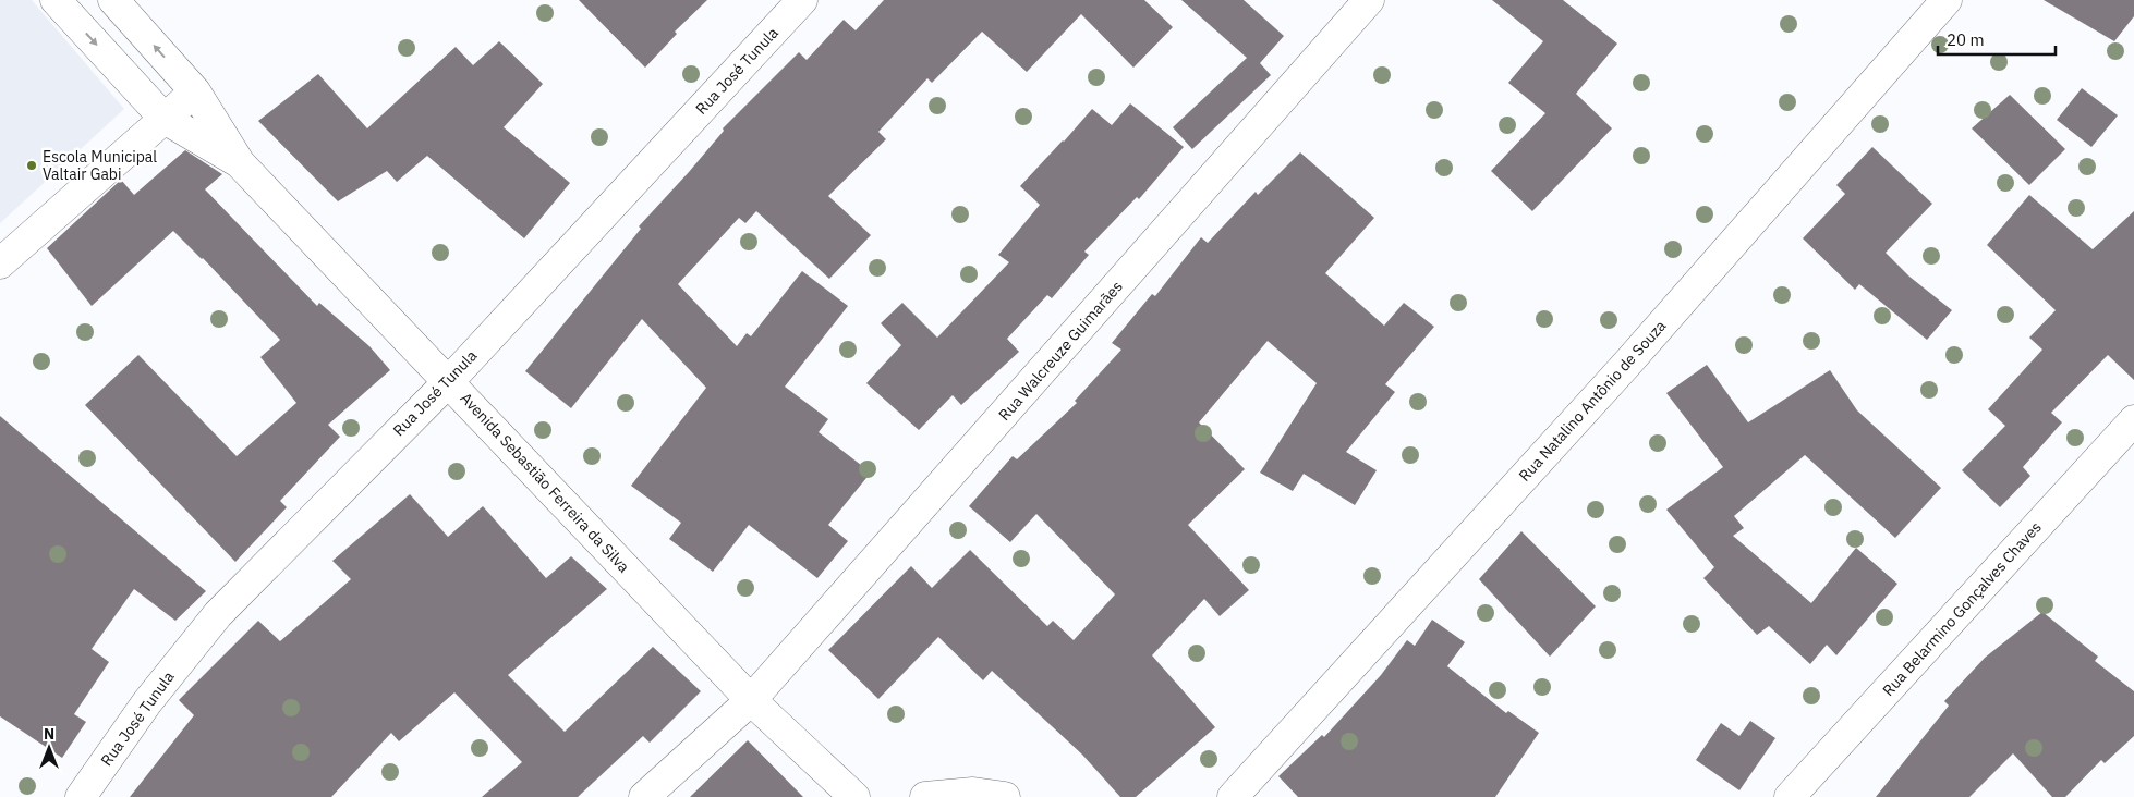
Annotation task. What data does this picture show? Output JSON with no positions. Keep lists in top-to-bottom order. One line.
{"streets":{"street":["Rua José Tunula","Rua Walcreuze Guimarães","Rua Natalino Antônio de Souza","Avenida Sebastião Ferreira da Silva","Rua Belarmino Gonçalves Chaves"]},"crossings":[["Rua José Tunula","Avenida Sebastião Ferreira da Silva"],["Rua Walcreuze Guimarães","Avenida Sebastião Ferreira da Silva"]],"places":["Escola Municipal Valtair Gabi"],"scale_bar":"20 m","north":"top"}
